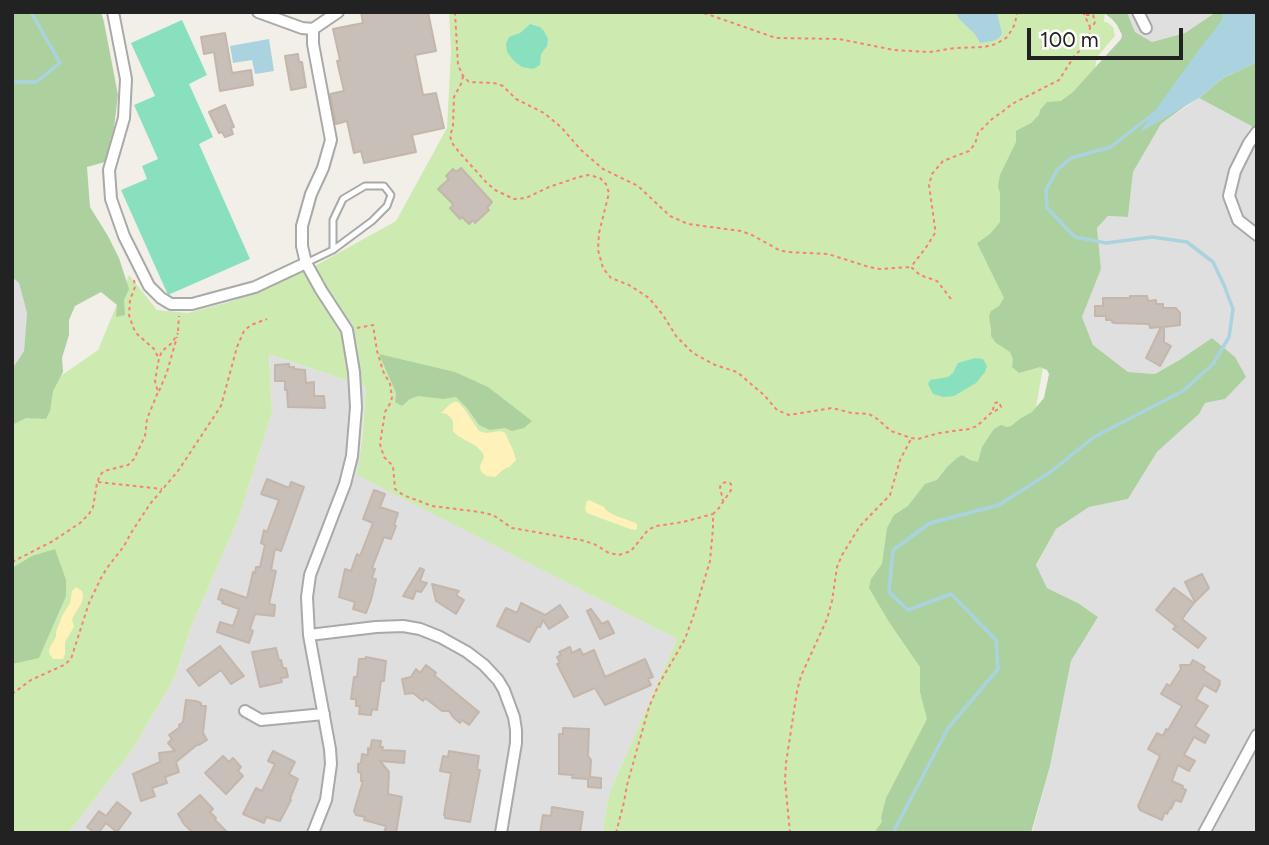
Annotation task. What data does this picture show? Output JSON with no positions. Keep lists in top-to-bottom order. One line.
{"scale_bar":"100 m"}
